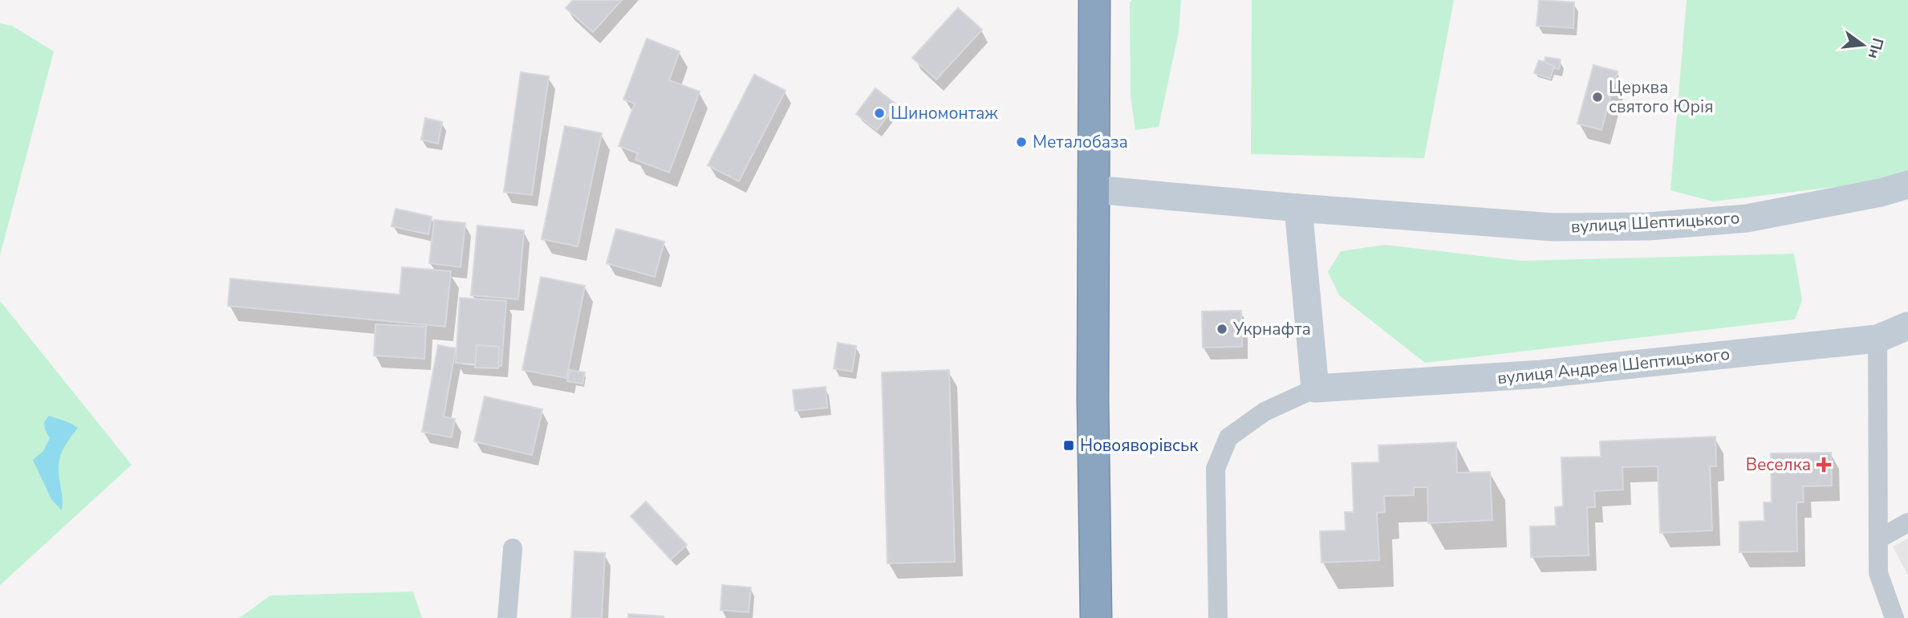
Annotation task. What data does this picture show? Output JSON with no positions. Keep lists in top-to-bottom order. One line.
{"streets":{"street":["вулиця Шептицького","вулиця Андрея Шептицького"]},"places":{"other":["Церква святого Юрія","Шиномонтаж","Металобаза","Укрнафта"],"transit":["Новояворівськ"],"health":["Веселка"]},"north":"right"}
